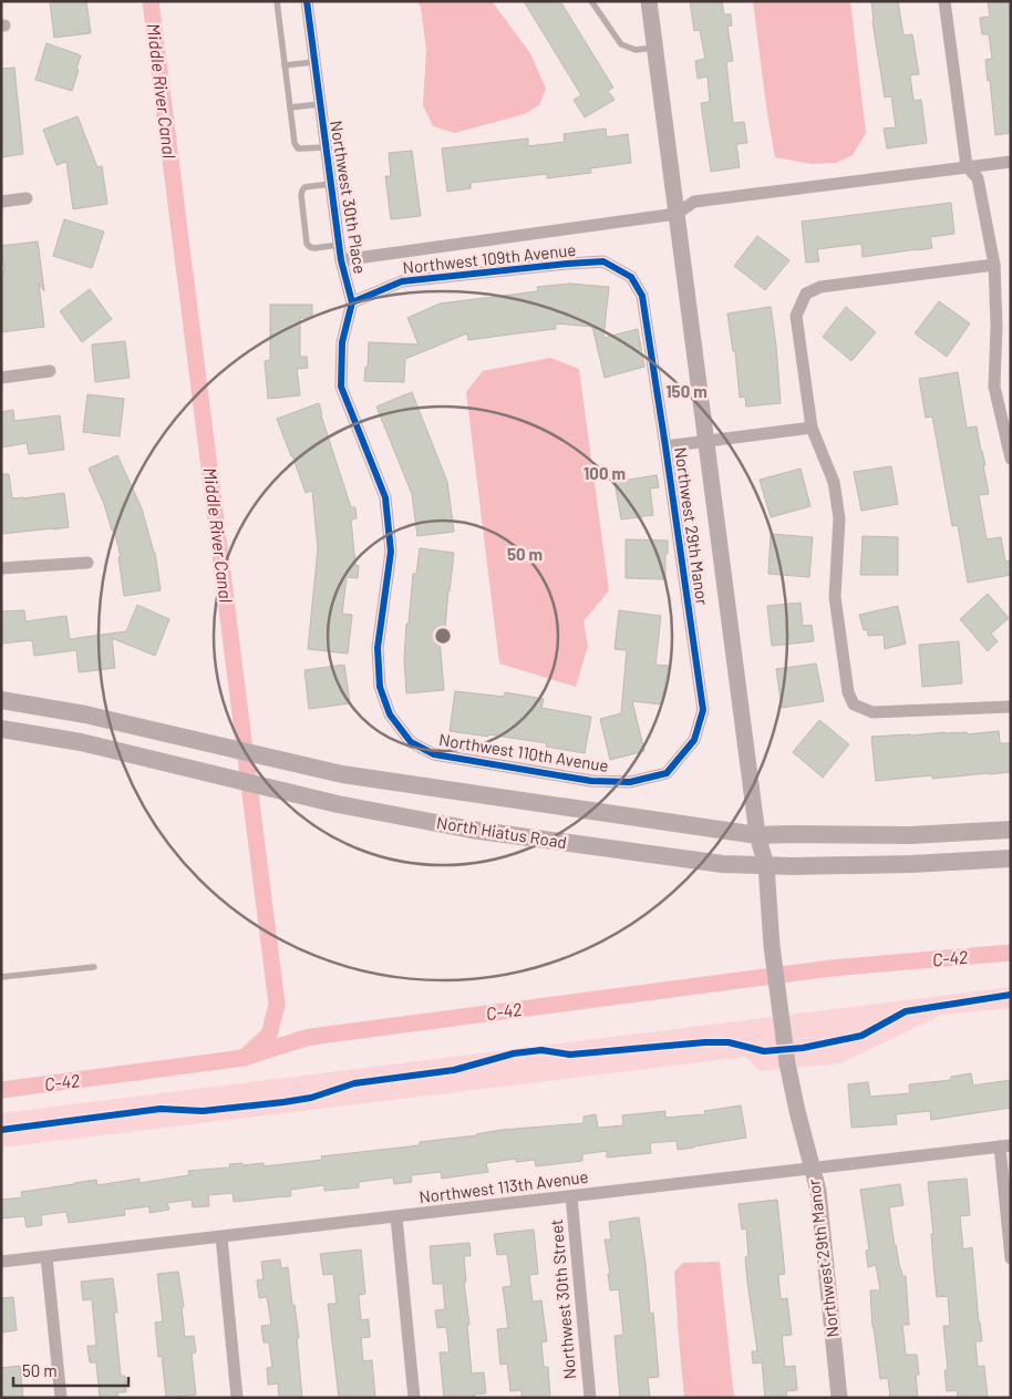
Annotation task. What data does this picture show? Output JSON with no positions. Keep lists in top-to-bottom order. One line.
{"streets":{"main road":["North Hiatus Road"],"street":["Northwest 30th Place","Northwest 109th Avenue","Northwest 29th Manor","Northwest 110th Avenue","Northwest 113th Avenue","Northwest 30th Street"]},"crossings":[["Northwest 30th Place","Northwest 109th Avenue"],["Northwest 30th Place","Northwest 110th Avenue"],["Northwest 109th Avenue","Northwest 29th Manor"],["Northwest 29th Manor","Northwest 110th Avenue"],["Northwest 29th Manor","North Hiatus Road"],["Northwest 29th Manor","Northwest 113th Avenue"],["Northwest 113th Avenue","Northwest 30th Street"]],"water":["Middle River Canal","C-42"],"scale_bar":"50 m","rings":["150 m","100 m","50 m"]}
